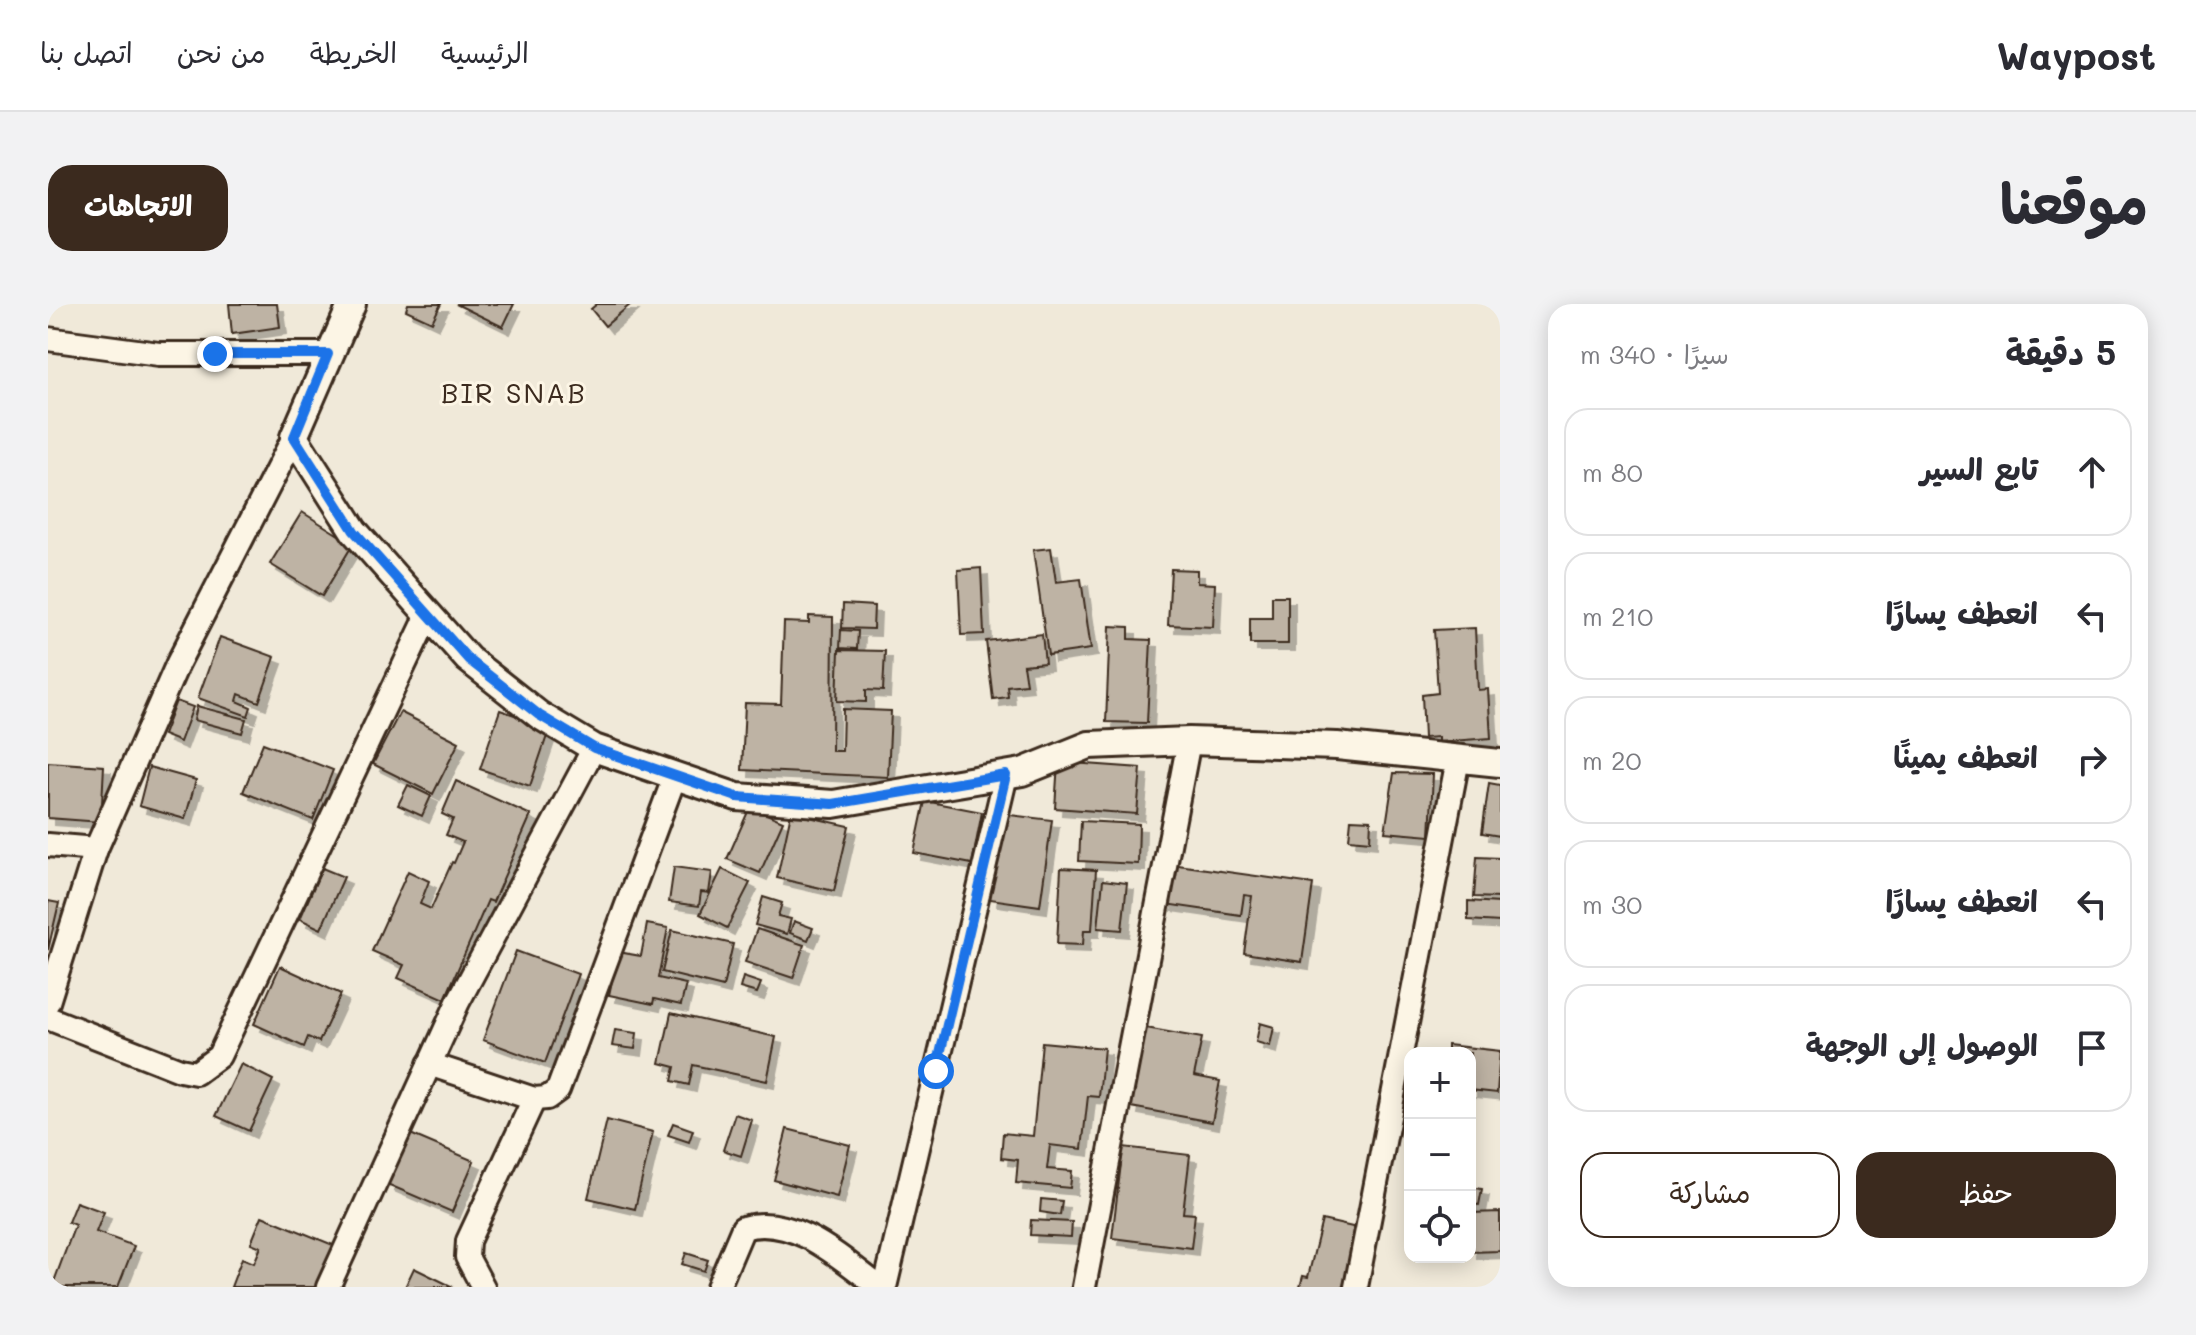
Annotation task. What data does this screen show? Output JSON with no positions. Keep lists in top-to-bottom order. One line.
{"districts":["BIR SNAB"],"page":{"header":"Waypost","nav":["الرئيسية","الخريطة","من نحن","اتصل بنا"],"title":"موقعنا","buttons":["الاتجاهات",["حفظ","مشاركة"]],"heading":["5 دقيقة","سيرًا · 340 m"],"list":[["تابع السير","80 m"],["انعطف يسارًا","210 m"],["انعطف يمينًا","20 m"],["انعطف يسارًا","30 m"],"الوصول إلى الوجهة"],"map_buttons":["+","−"]}}
